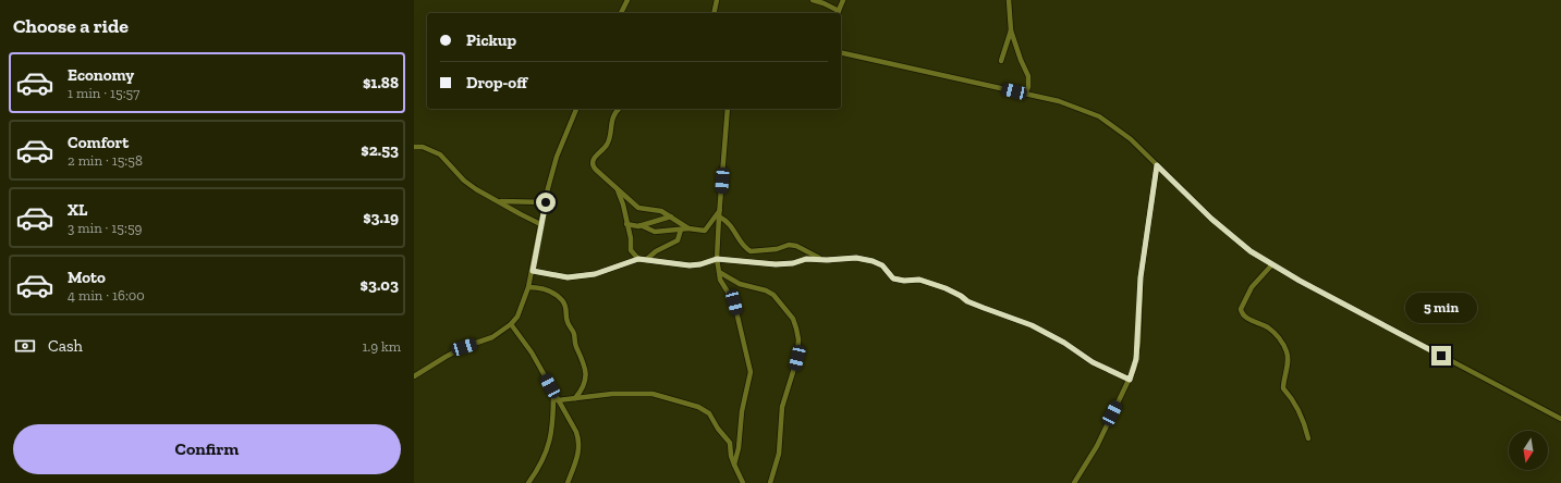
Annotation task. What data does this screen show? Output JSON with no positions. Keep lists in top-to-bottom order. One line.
{"north":"bottom","page":{"heading":"Choose a ride","banner":["Pickup","Drop-off"],"list":[{"name":"Economy","note":"1 min · 15:57","value":"$1.88"},{"name":"Comfort","note":"2 min · 15:58","value":"$2.53"},{"name":"XL","note":"3 min · 15:59","value":"$3.19"},{"name":"Moto","note":"4 min · 16:00","value":"$3.03"}],"bubble":"5 min","pay":["Cash","1.9 km"],"buttons":"Confirm"}}
